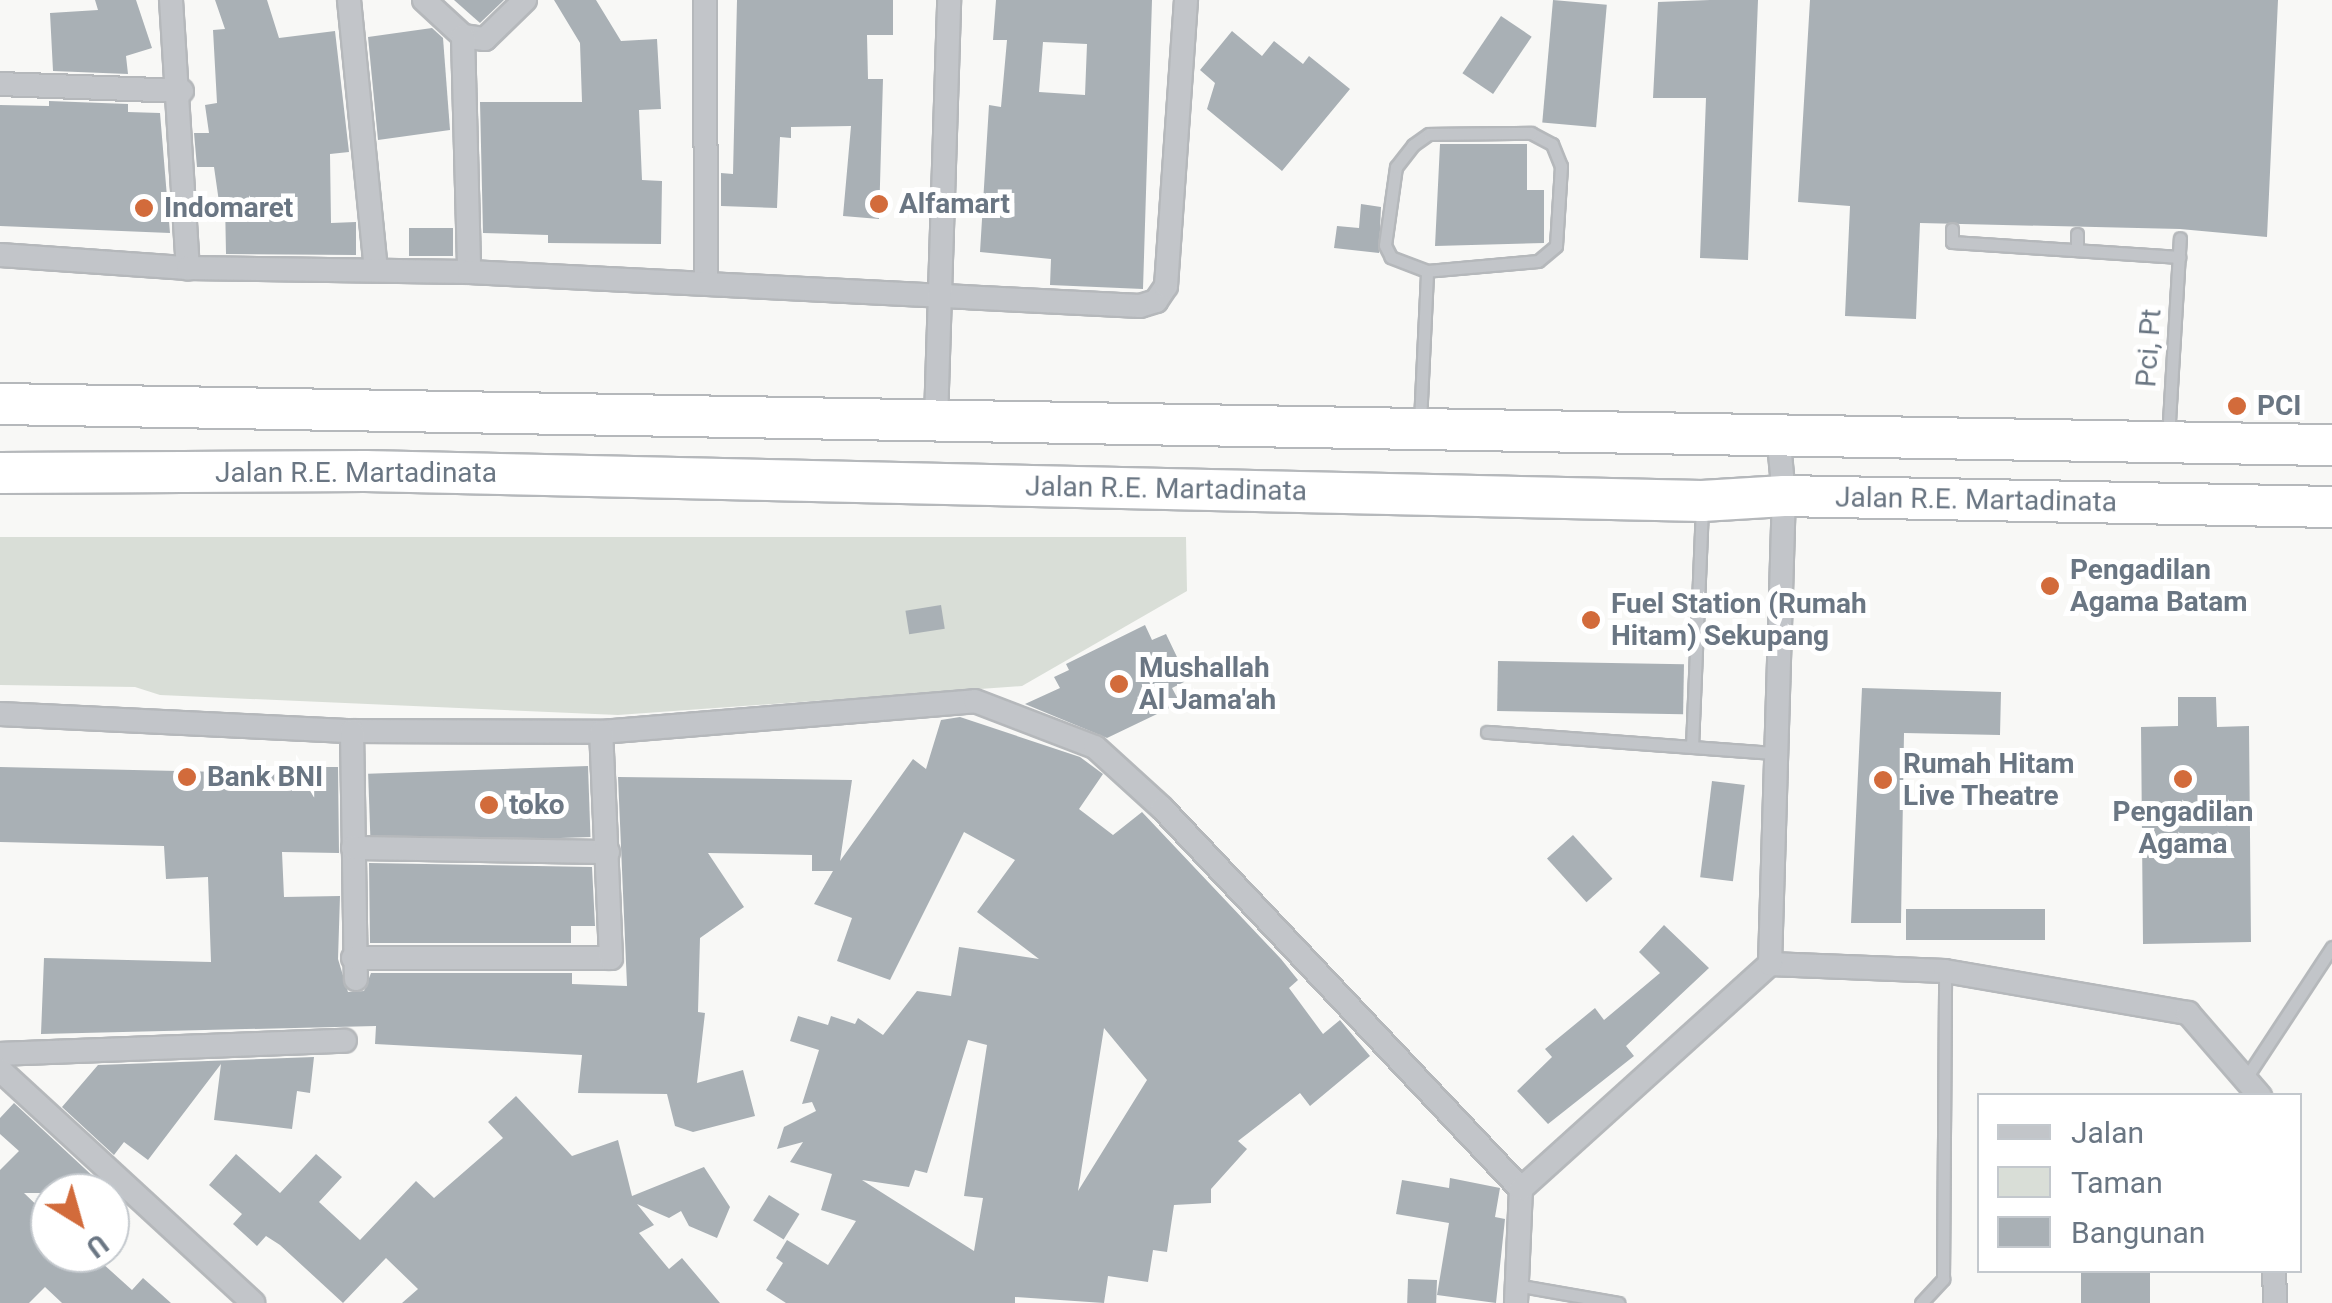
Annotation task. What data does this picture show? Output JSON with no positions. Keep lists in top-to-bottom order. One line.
{"streets":{"highway":["Jalan R.E. Martadinata"],"lane":["Pci, Pt"]},"places":["Alfamart","Indomaret","PCI","Pengadilan Agama Batam","Fuel Station (Rumah Hitam) Sekupang","Mushallah Al Jama'ah","Bank BNI","Pengadilan Agama","Rumah Hitam Live Theatre","toko"],"legend":["Jalan","Taman","Bangunan"],"north":"bottom right"}
